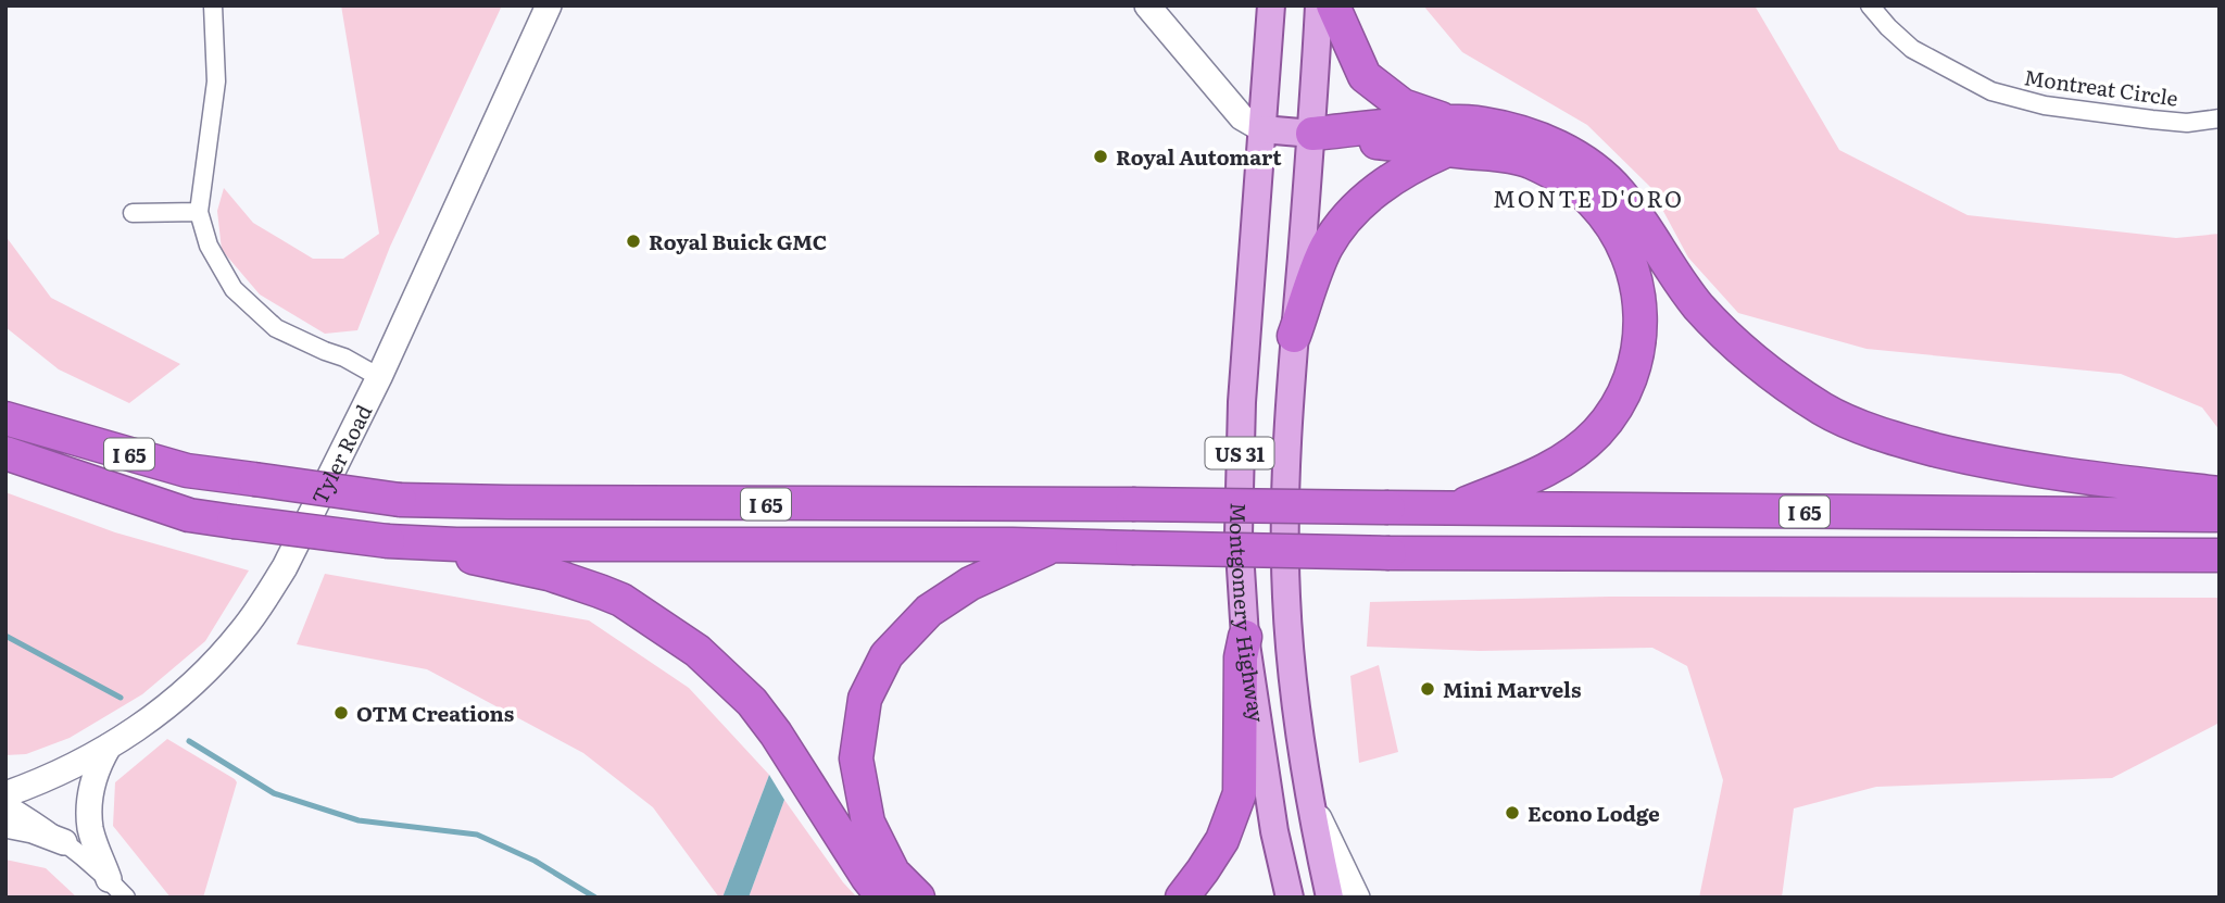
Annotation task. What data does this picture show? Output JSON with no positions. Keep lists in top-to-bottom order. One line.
{"streets":{"highway":["I 65"],"main road":["US 31","Montgomery Highway"],"street":["Montreat Circle","Tyler Road"]},"districts":["MONTE D'ORO"],"places":["Royal Automart","Royal Buick GMC","Mini Marvels","OTM Creations","Econo Lodge"]}
